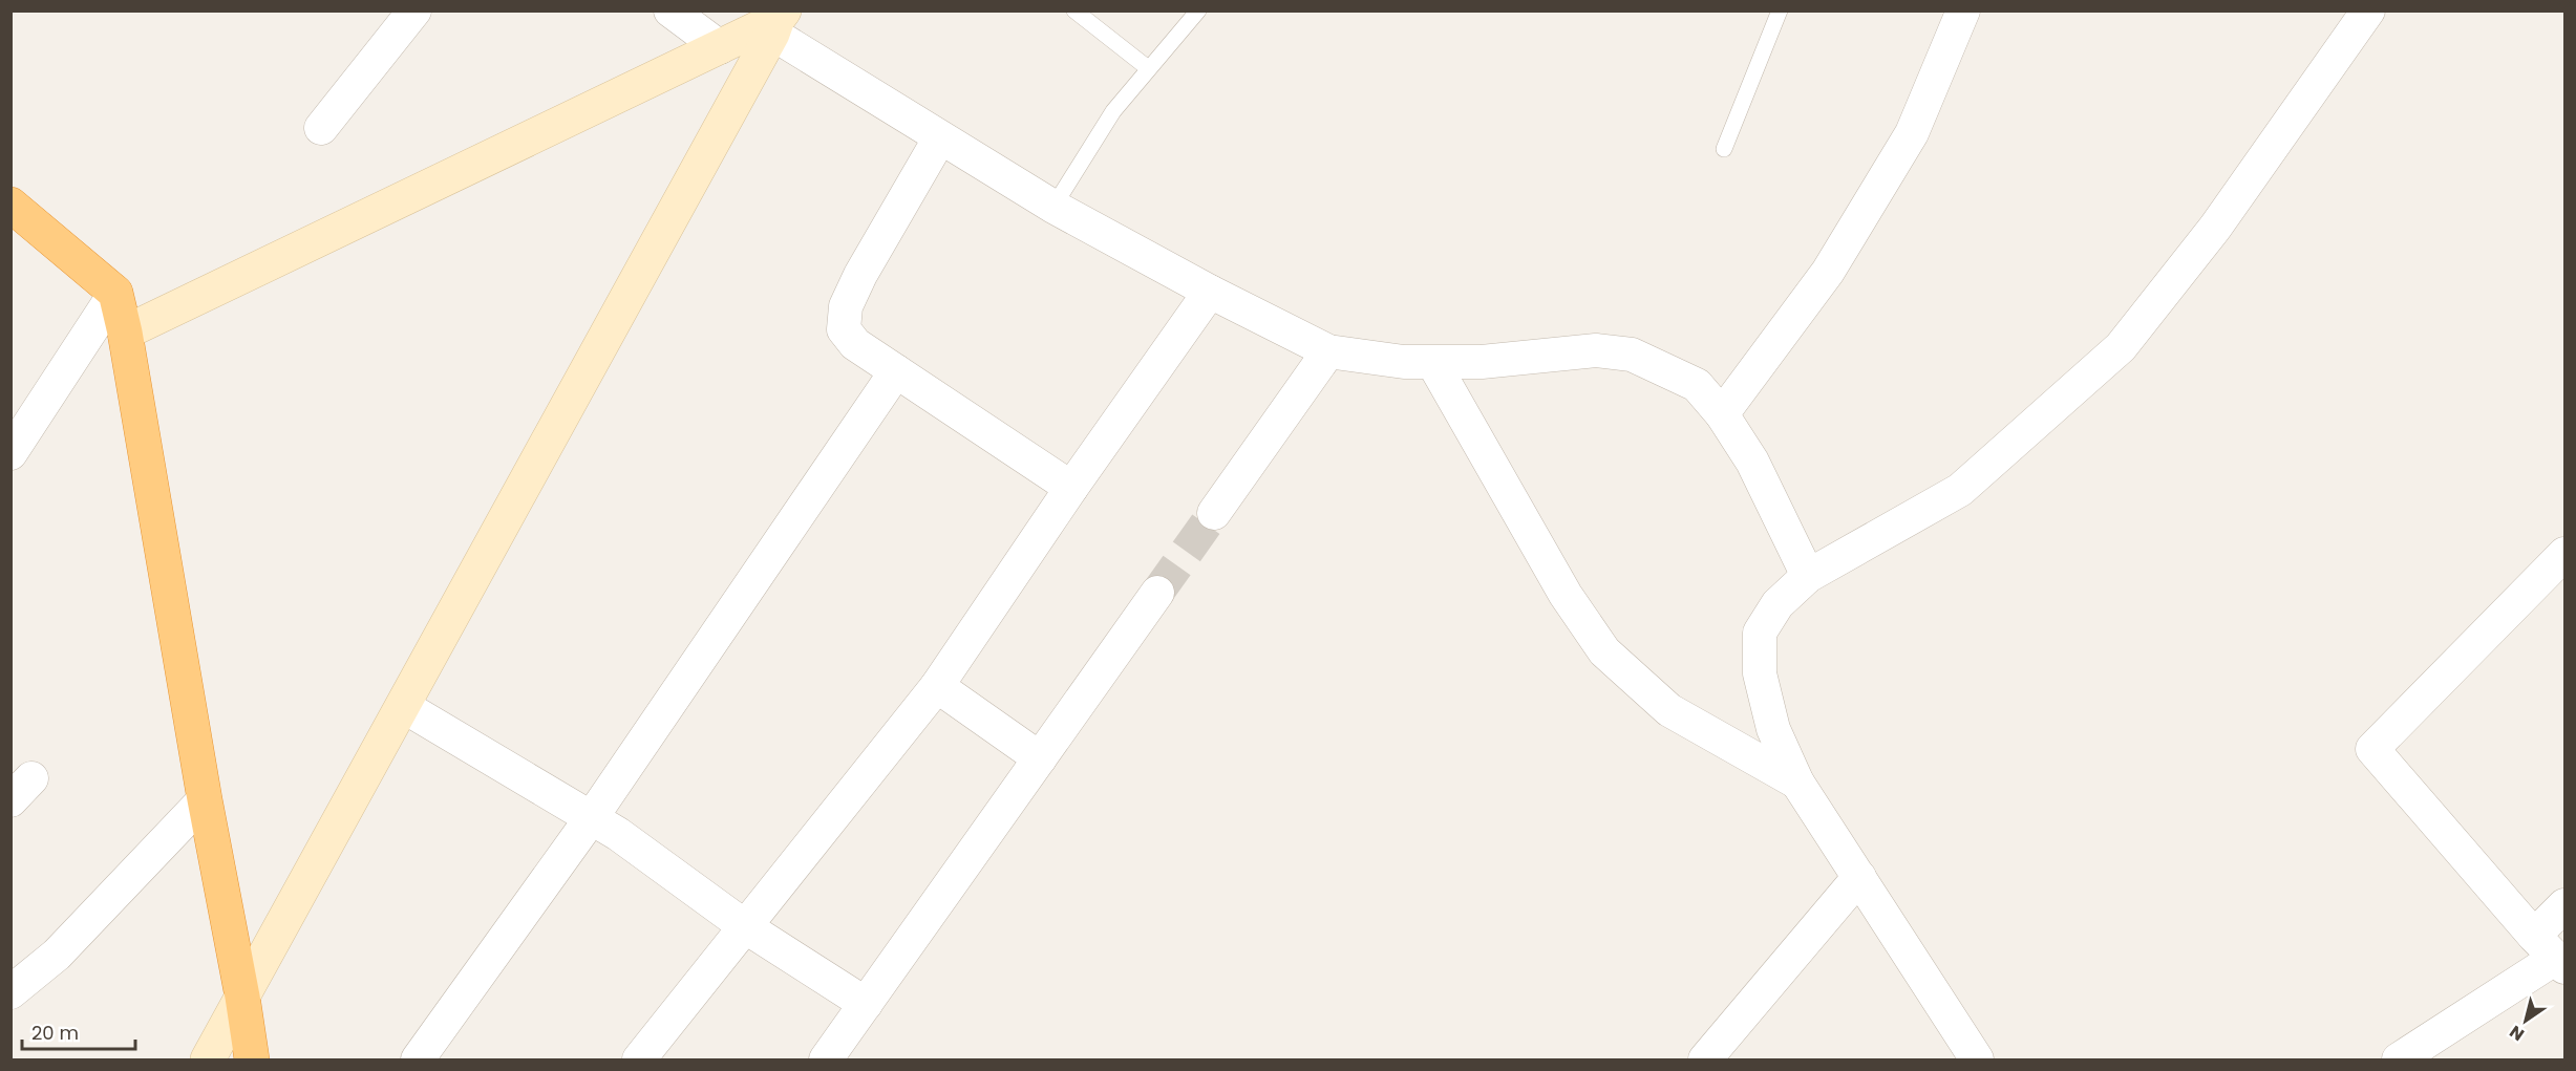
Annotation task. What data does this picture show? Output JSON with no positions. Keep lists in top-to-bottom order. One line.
{"scale_bar":"20 m","north":"bottom left"}
